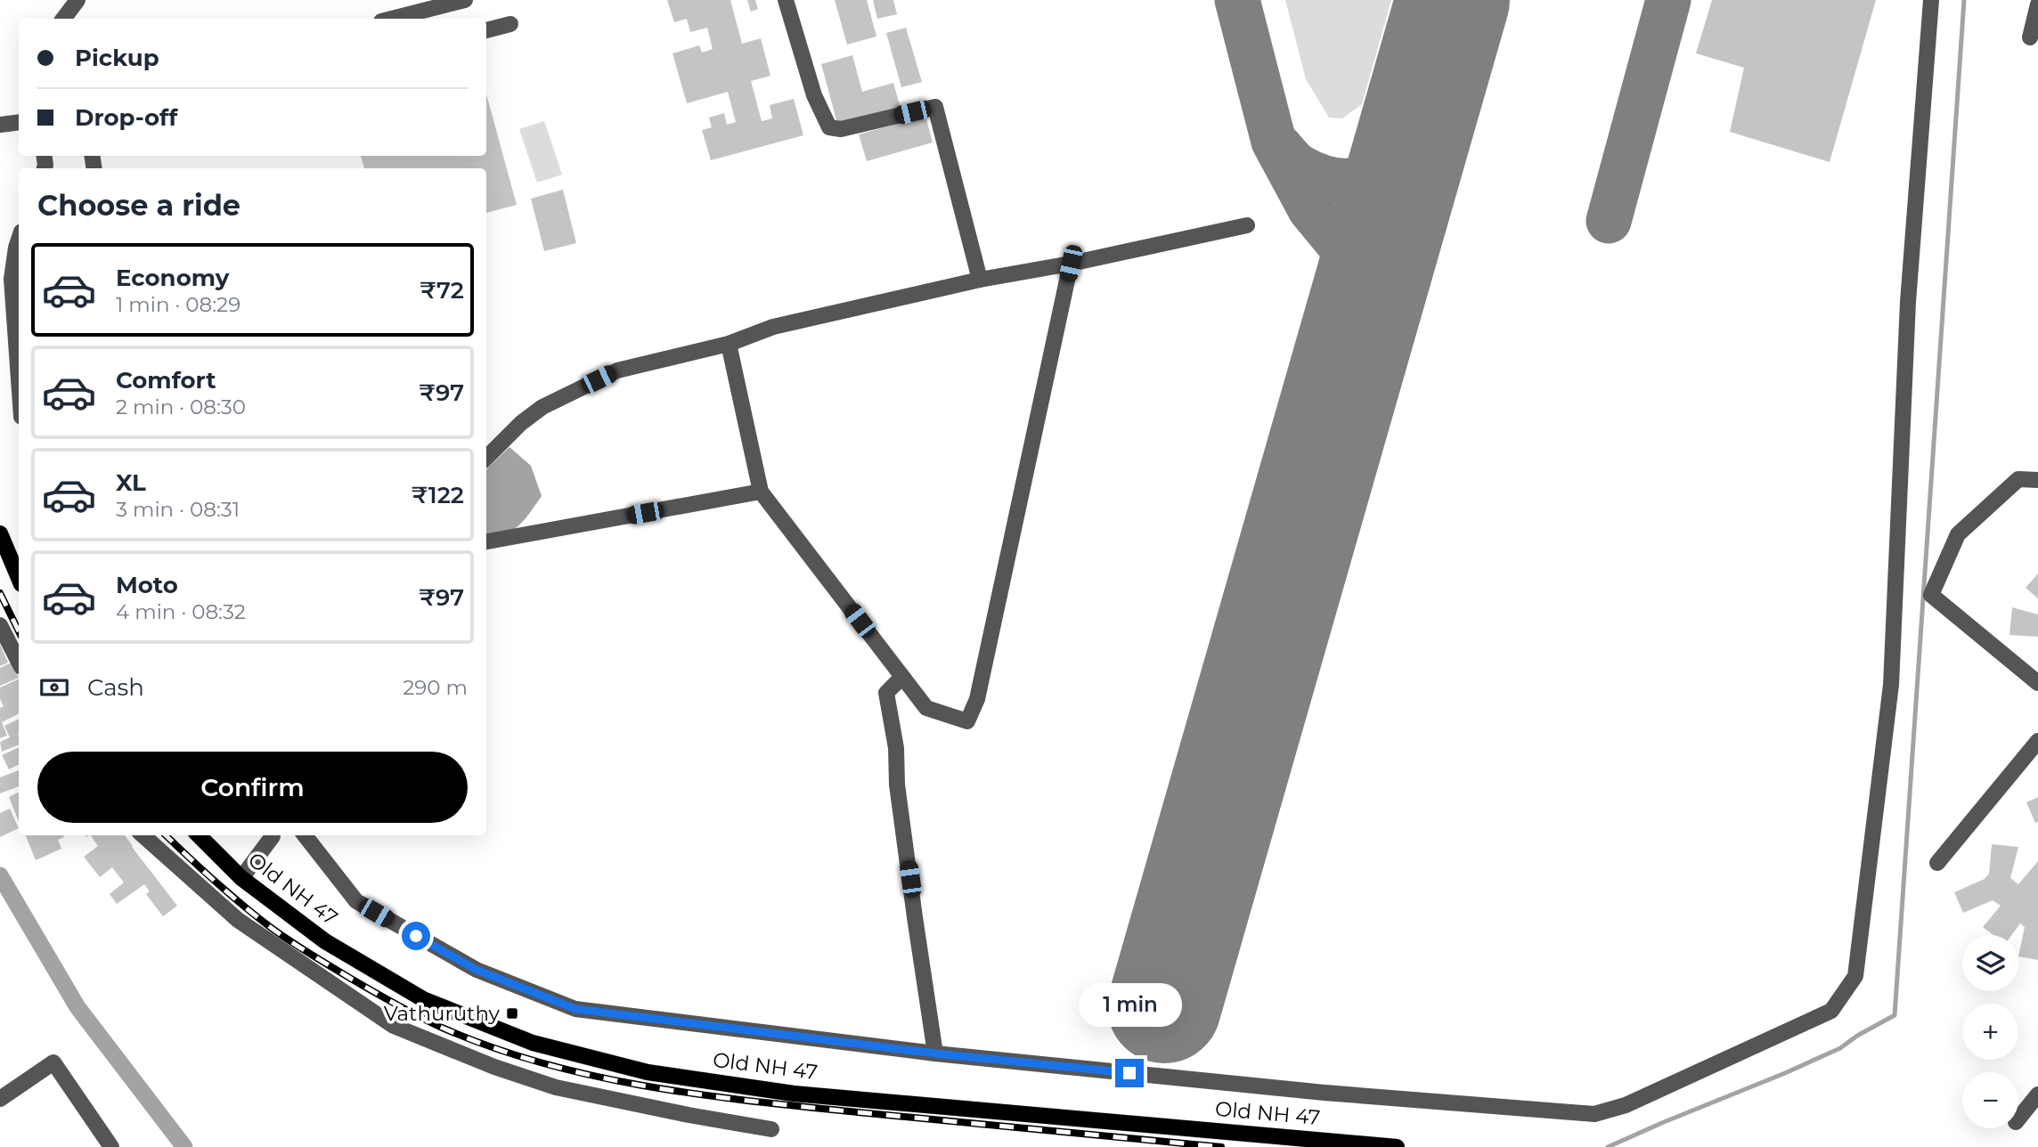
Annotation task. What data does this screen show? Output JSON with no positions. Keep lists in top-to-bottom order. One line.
{"streets":{"main road":["Old NH 47"]},"places":{"transit":["Vathuruthy"]},"page":{"banner":["Pickup","Drop-off"],"heading":"Choose a ride","list":[{"name":"Economy","note":"1 min · 08:29","value":"₹72"},{"name":"Comfort","note":"2 min · 08:30","value":"₹97"},{"name":"XL","note":"3 min · 08:31","value":"₹122"},{"name":"Moto","note":"4 min · 08:32","value":"₹97"}],"pay":["Cash","290 m"],"buttons":"Confirm","map_buttons":["+","−"],"bubble":"1 min"}}
